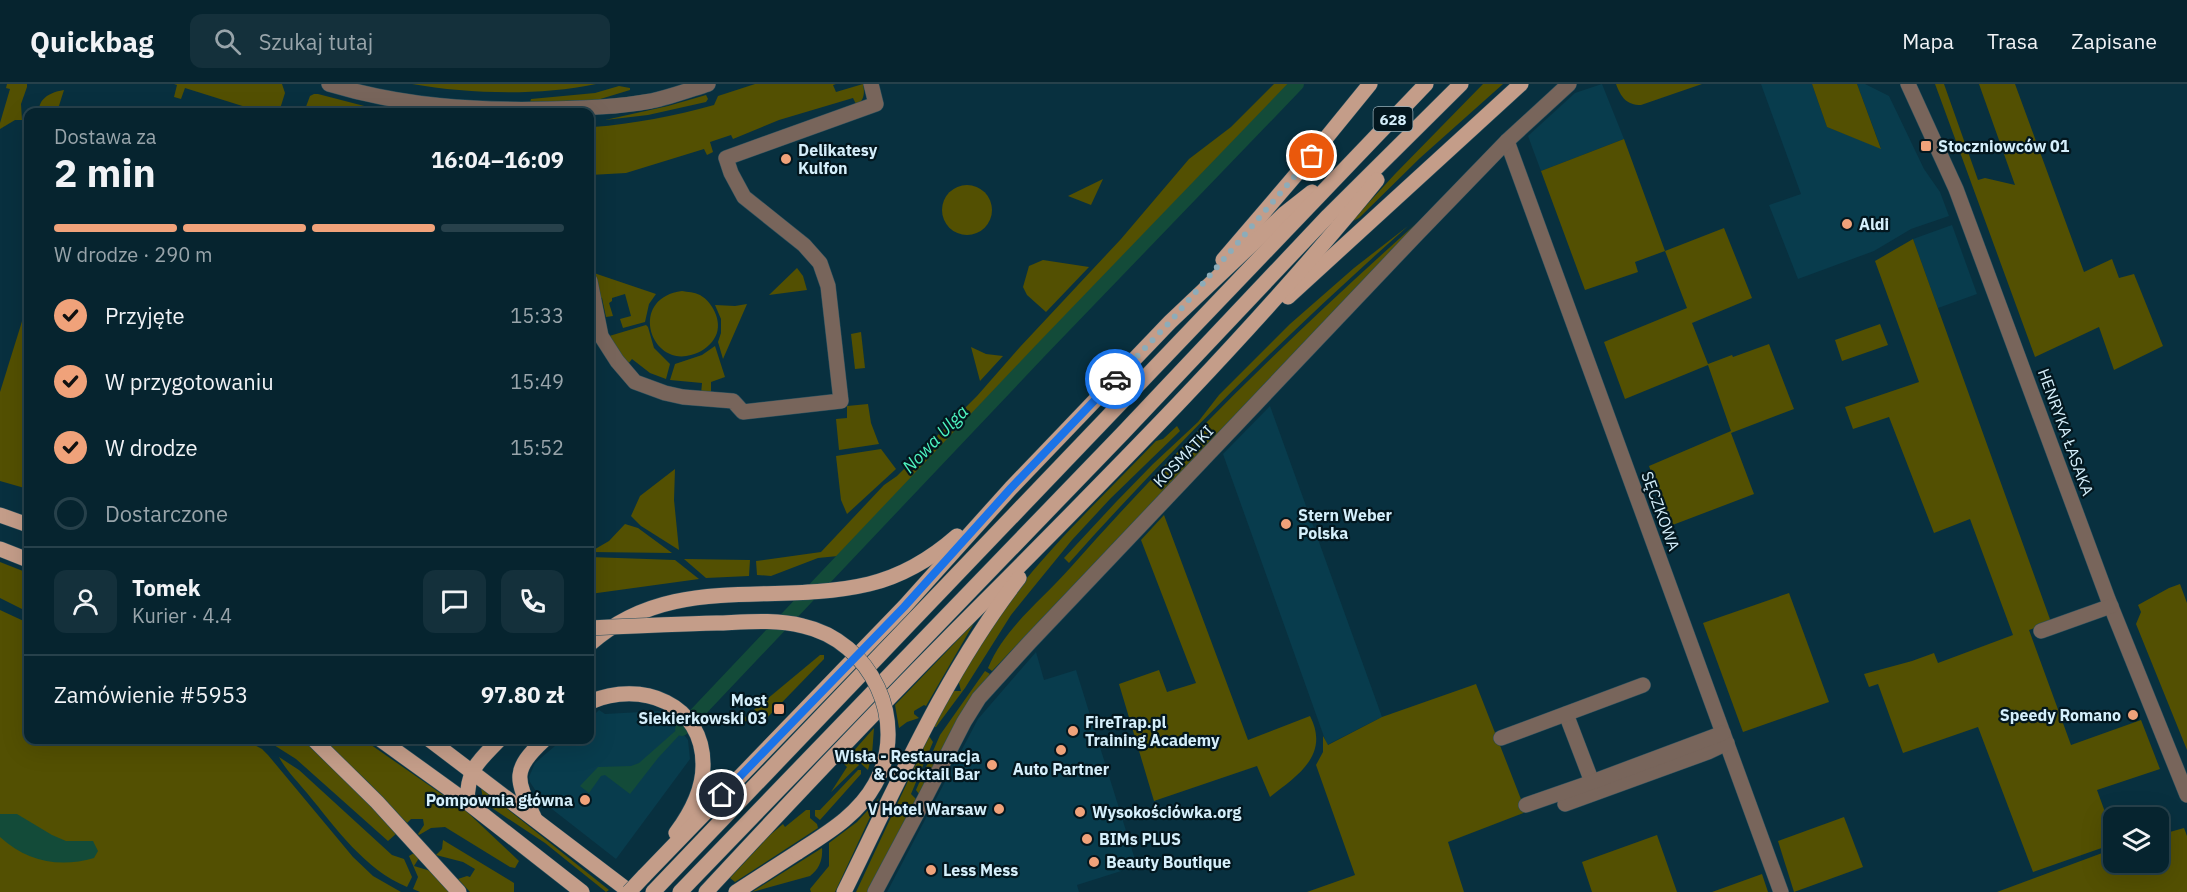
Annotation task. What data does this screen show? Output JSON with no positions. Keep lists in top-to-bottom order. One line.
{"streets":{"main road":["628"],"street":["HENRYKA ŁASAKA","KOSMATKI","SĘCZKOWA"]},"crossings":[["KOSMATKI","SĘCZKOWA"]],"water":["Nowa Ulga"],"places":{"transit":["Stoczniowców 01","Most Siekierkowski 03"],"other":["Delikatesy Kulfon","Aldi","Stern Weber Polska","Speedy Romano","FireTrap.pl Training Academy","Auto Partner","Wisła - Restauracja & Cocktail Bar","Pompownia główna","V Hotel Warsaw","Wysokościówka.org","BIMs PLUS","Beauty Boutique","Less Mess"]},"page":{"header":"Quickbag","search":"Szukaj tutaj","nav":["Mapa","Trasa","Zapisane"],"heading":["2 min","Dostawa za","16:04–16:09"],"panel":["Tomek","Kurier · 4.4","Zamówienie #5953","97.80 zł"],"bar":"W drodze · 290 m","list":[["Przyjęte","15:33"],["W przygotowaniu","15:49"],["W drodze","15:52"],"Dostarczone"]}}
